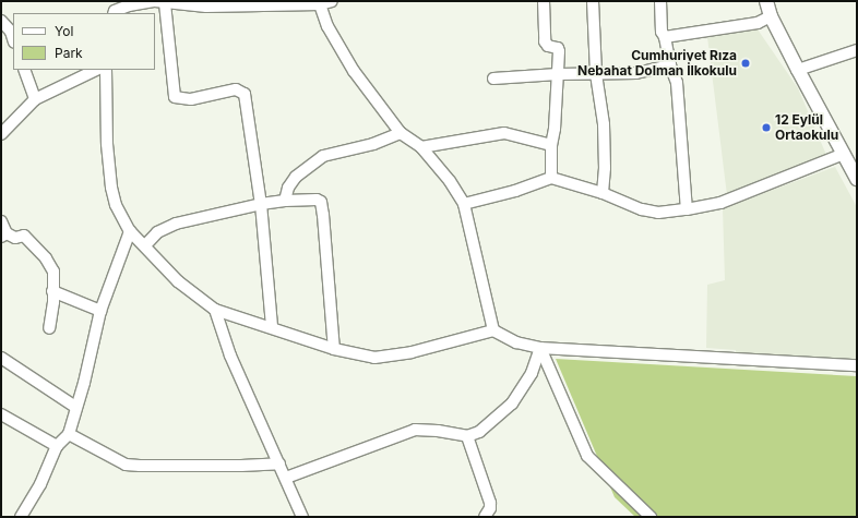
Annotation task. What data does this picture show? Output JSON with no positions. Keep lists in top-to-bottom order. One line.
{"places":["Cumhuriyet Rıza Nebahat Dolman İlkokulu","12 Eylül Ortaokulu"],"legend":["Yol","Park"]}
